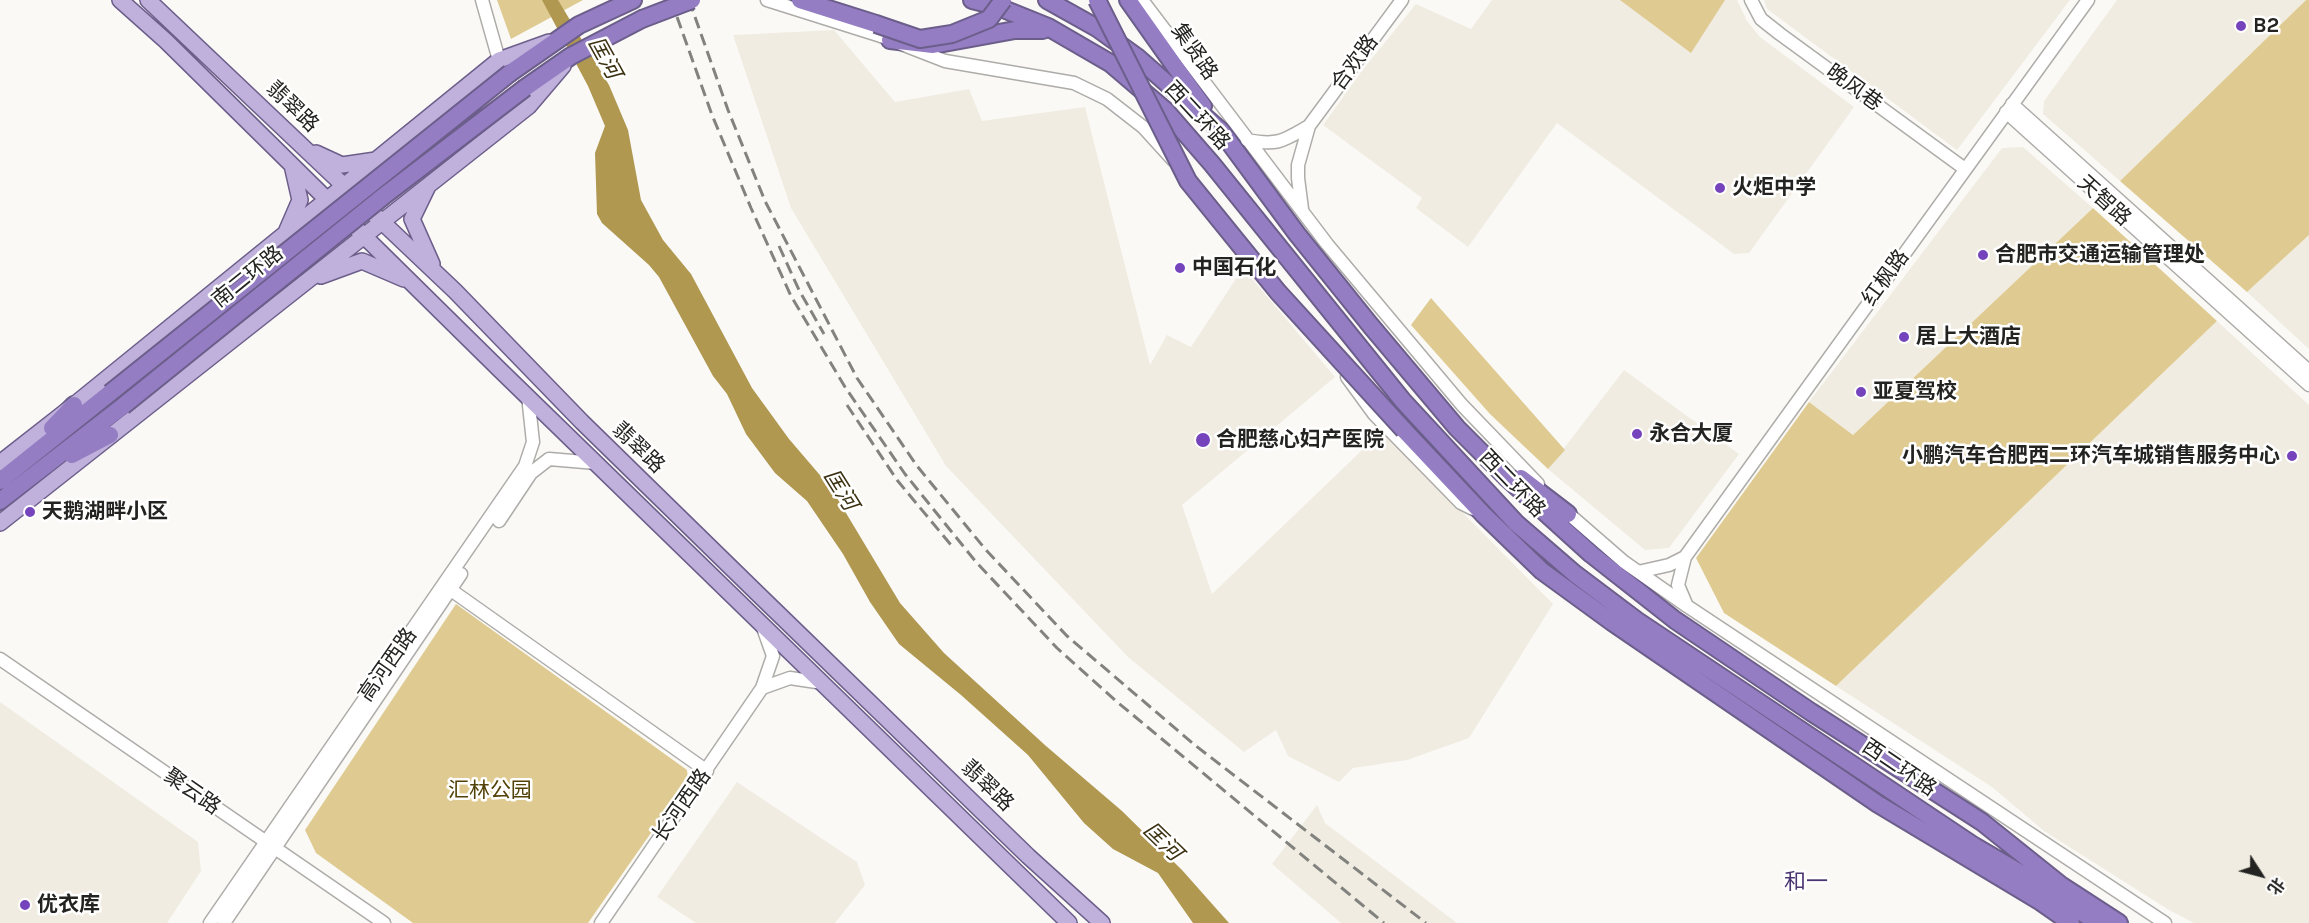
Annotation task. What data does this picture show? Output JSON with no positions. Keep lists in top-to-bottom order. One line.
{"streets":{"highway":["集贤路","西二环路","南二环路"],"main road":["翡翠路"],"street":["合欢路","晚风巷","天智路","红枫路","高河西路","聚云路","长河西路"]},"crossings":[["集贤路","西二环路"],["晚风巷","红枫路"],["翡翠路","高河西路"],["翡翠路","长河西路"],["天智路","红枫路"],["高河西路","聚云路"]],"districts":["和一"],"water":["匡河"],"parks":["汇林公园"],"places":["B2","火炬中学","合肥市交通运输管理处","中国石化","居上大酒店","亚夏驾校","永合大厦","合肥慈心妇产医院","小鹏汽车合肥西二环汽车城销售服务中心","天鹅湖畔小区","优衣库"],"north":"bottom right"}
